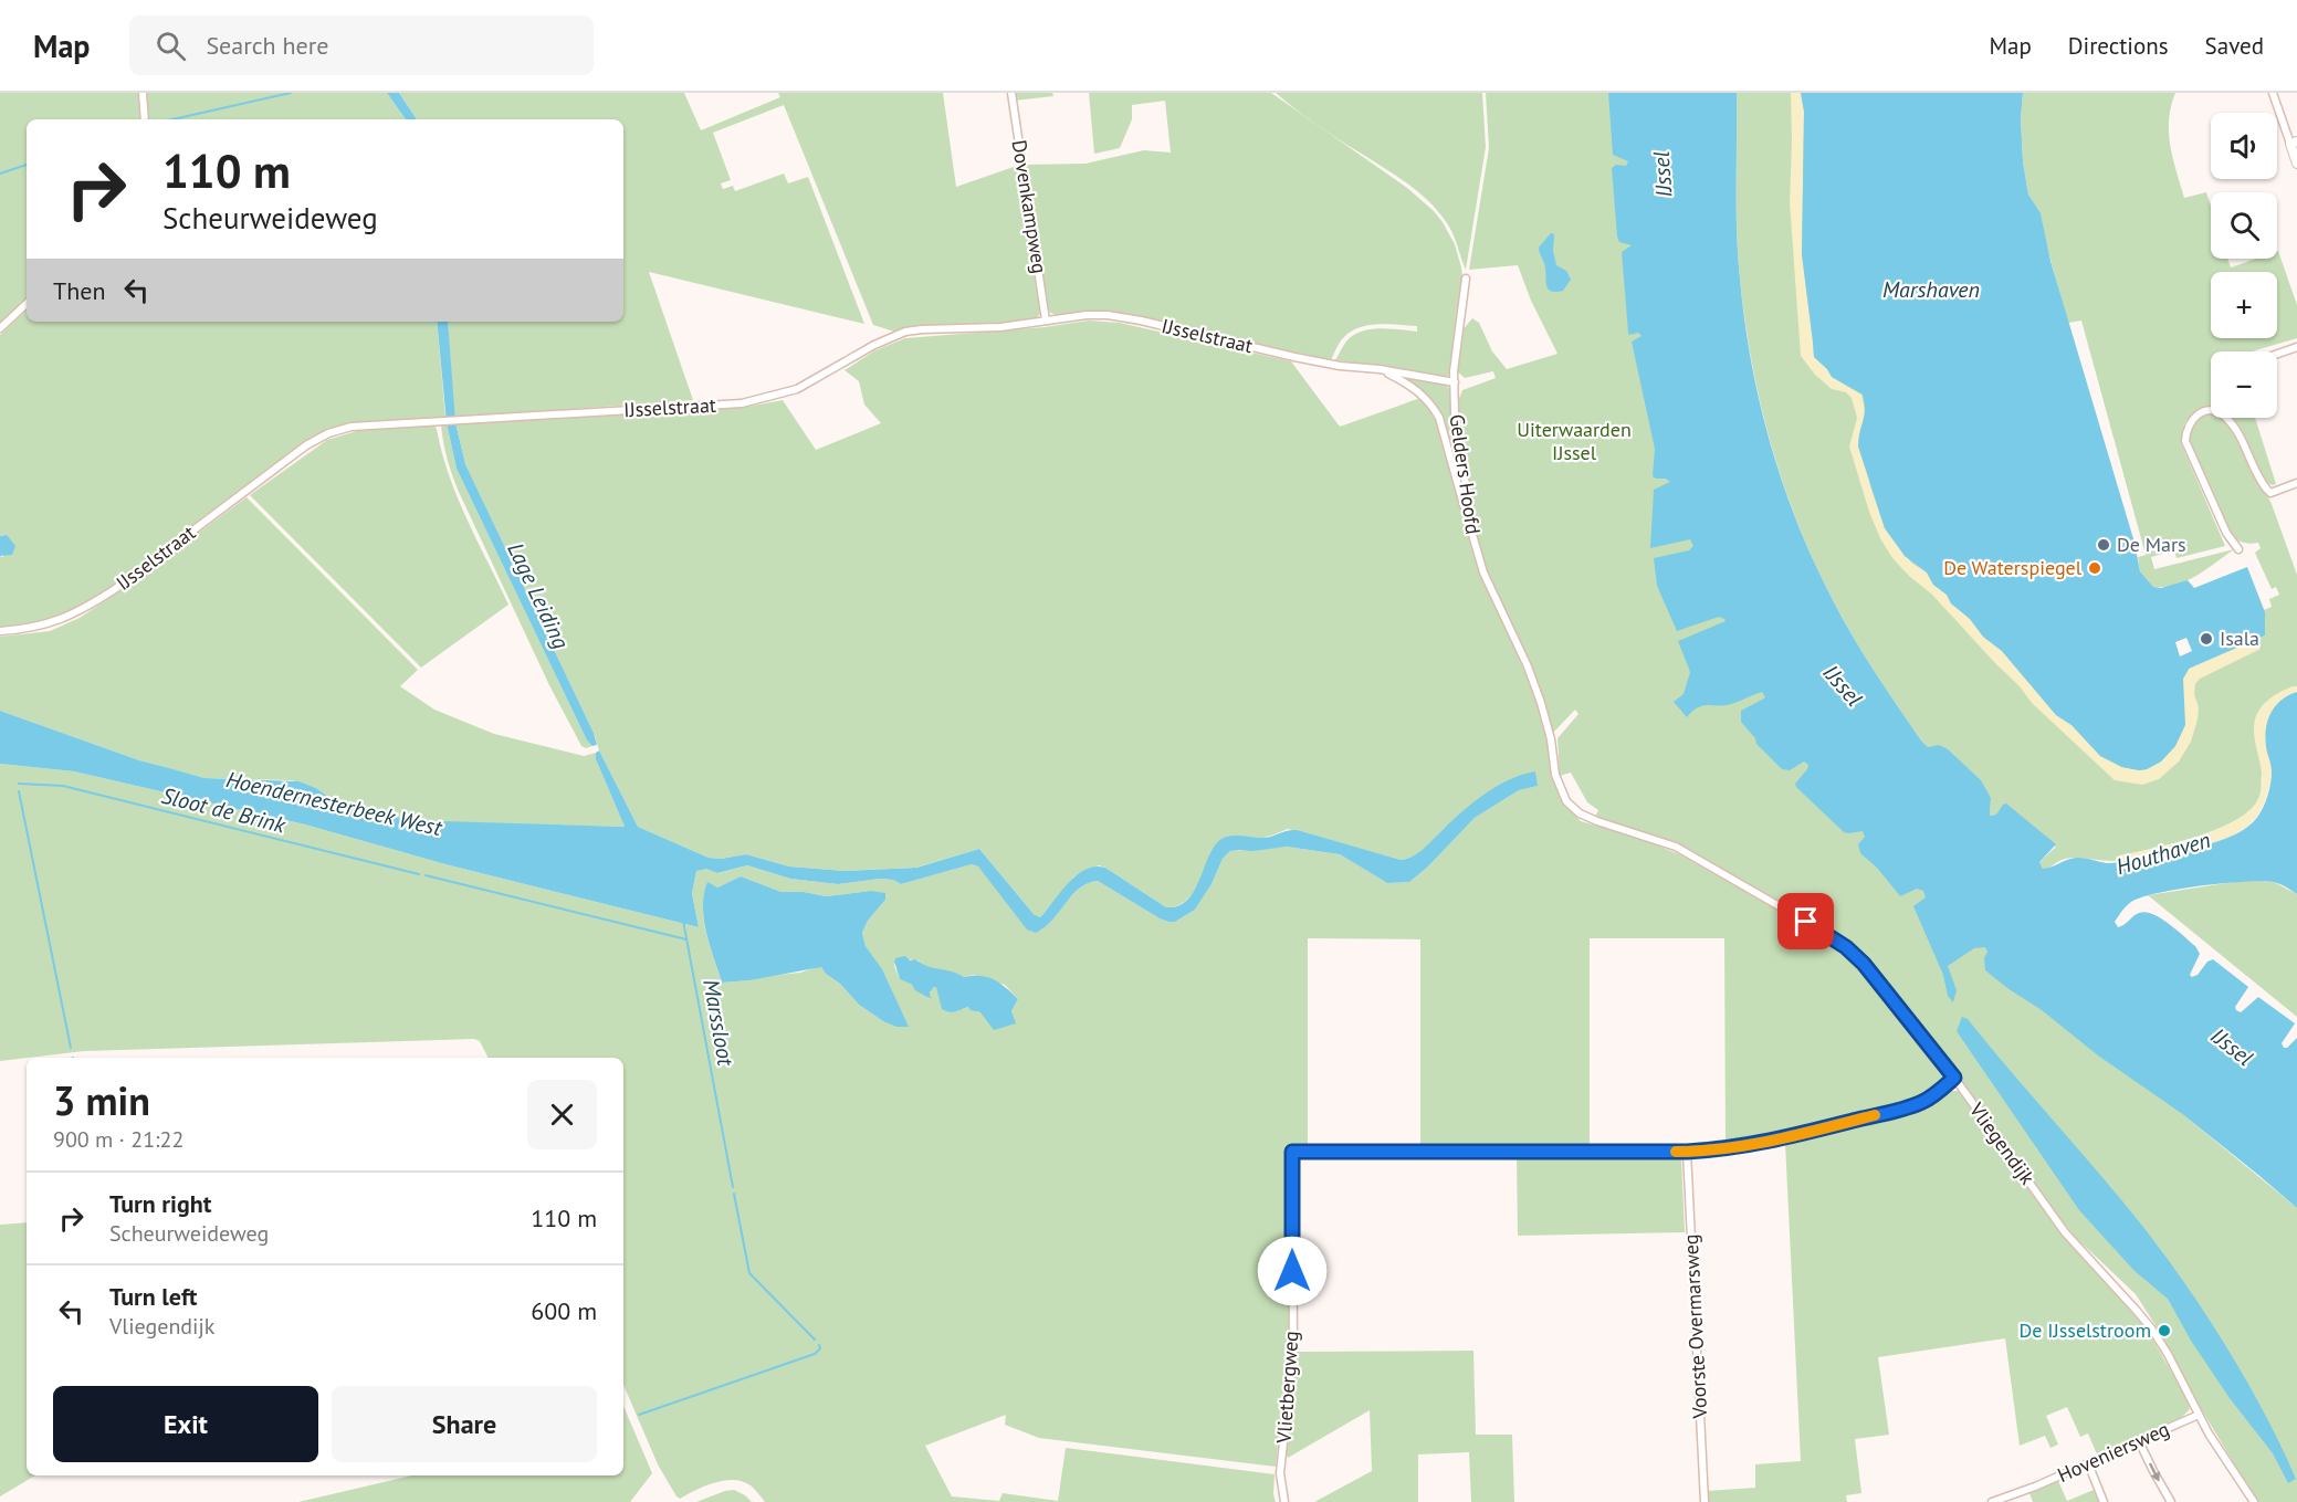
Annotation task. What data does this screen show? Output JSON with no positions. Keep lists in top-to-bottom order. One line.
{"streets":{"street":["Dovenkampweg","IJsselstraat","Gelders Hoofd","Vliegendijk","Voorste Overmarsweg","Vlietbergweg","Hoveniersweg"]},"crossings":[["Dovenkampweg","IJsselstraat"],["IJsselstraat","Gelders Hoofd"],["Gelders Hoofd","Vliegendijk"],["Vliegendijk","Hoveniersweg"],["Voorste Overmarsweg","Vlietbergweg"]],"water":["IJssel","Marshaven","Lage Leiding","Hoendernesterbeek West","Sloot de Brink","Houthaven","Marssloot"],"parks":["Uiterwaarden IJssel"],"places":["De Mars","De Waterspiegel","Isala","De IJsselstroom"],"page":{"header":"Map","search":"Search here","nav":["Map","Directions","Saved"],"map_buttons":["+","−"],"turn":["110 m","Scheurweideweg"],"then":"Then","heading":["3 min","900 m · 21:22"],"list":[{"name":"Turn right","note":"Scheurweideweg","value":"110 m"},{"name":"Turn left","note":"Vliegendijk","value":"600 m"}],"buttons":["Exit","Share"]}}
